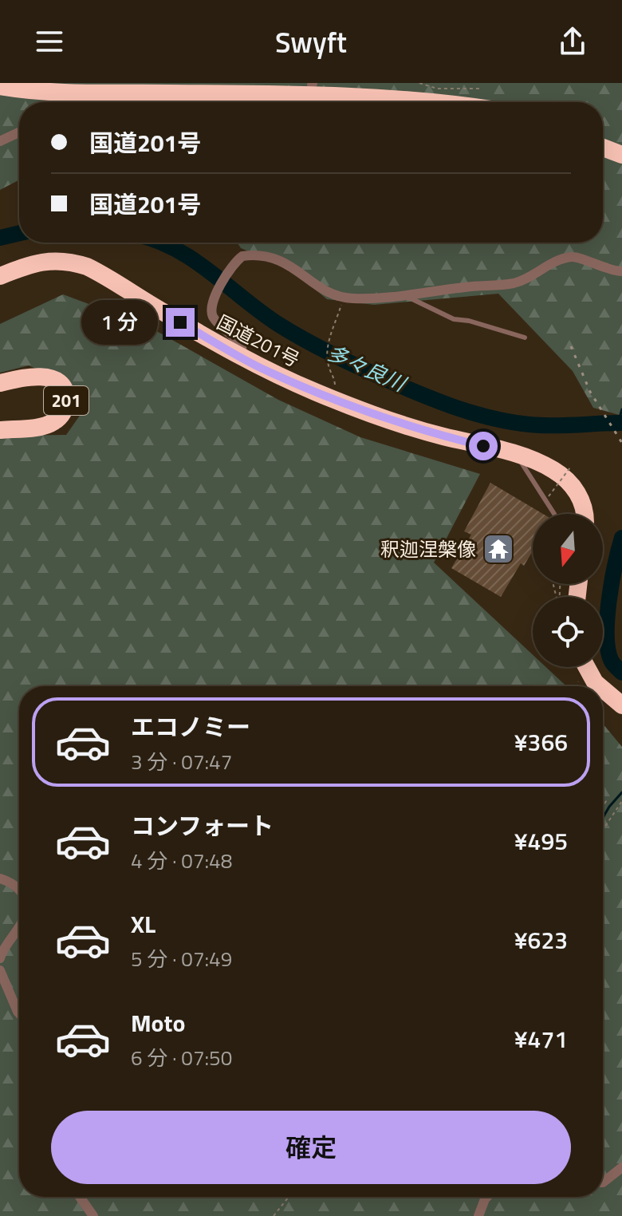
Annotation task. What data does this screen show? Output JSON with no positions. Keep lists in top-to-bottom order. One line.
{"streets":{"highway":["国道201号","201"]},"water":["多々良川"],"places":{"temple":["釈迦涅槃像"]},"north":"bottom","page":{"header":"Swyft","banner":["国道201号","国道201号"],"bubble":"1 分","list":[{"name":"エコノミー","note":"3 分 · 07:47","value":"¥366"},{"name":"コンフォート","note":"4 分 · 07:48","value":"¥495"},{"name":"XL","note":"5 分 · 07:49","value":"¥623"},{"name":"Moto","note":"6 分 · 07:50","value":"¥471"}],"buttons":"確定"}}
